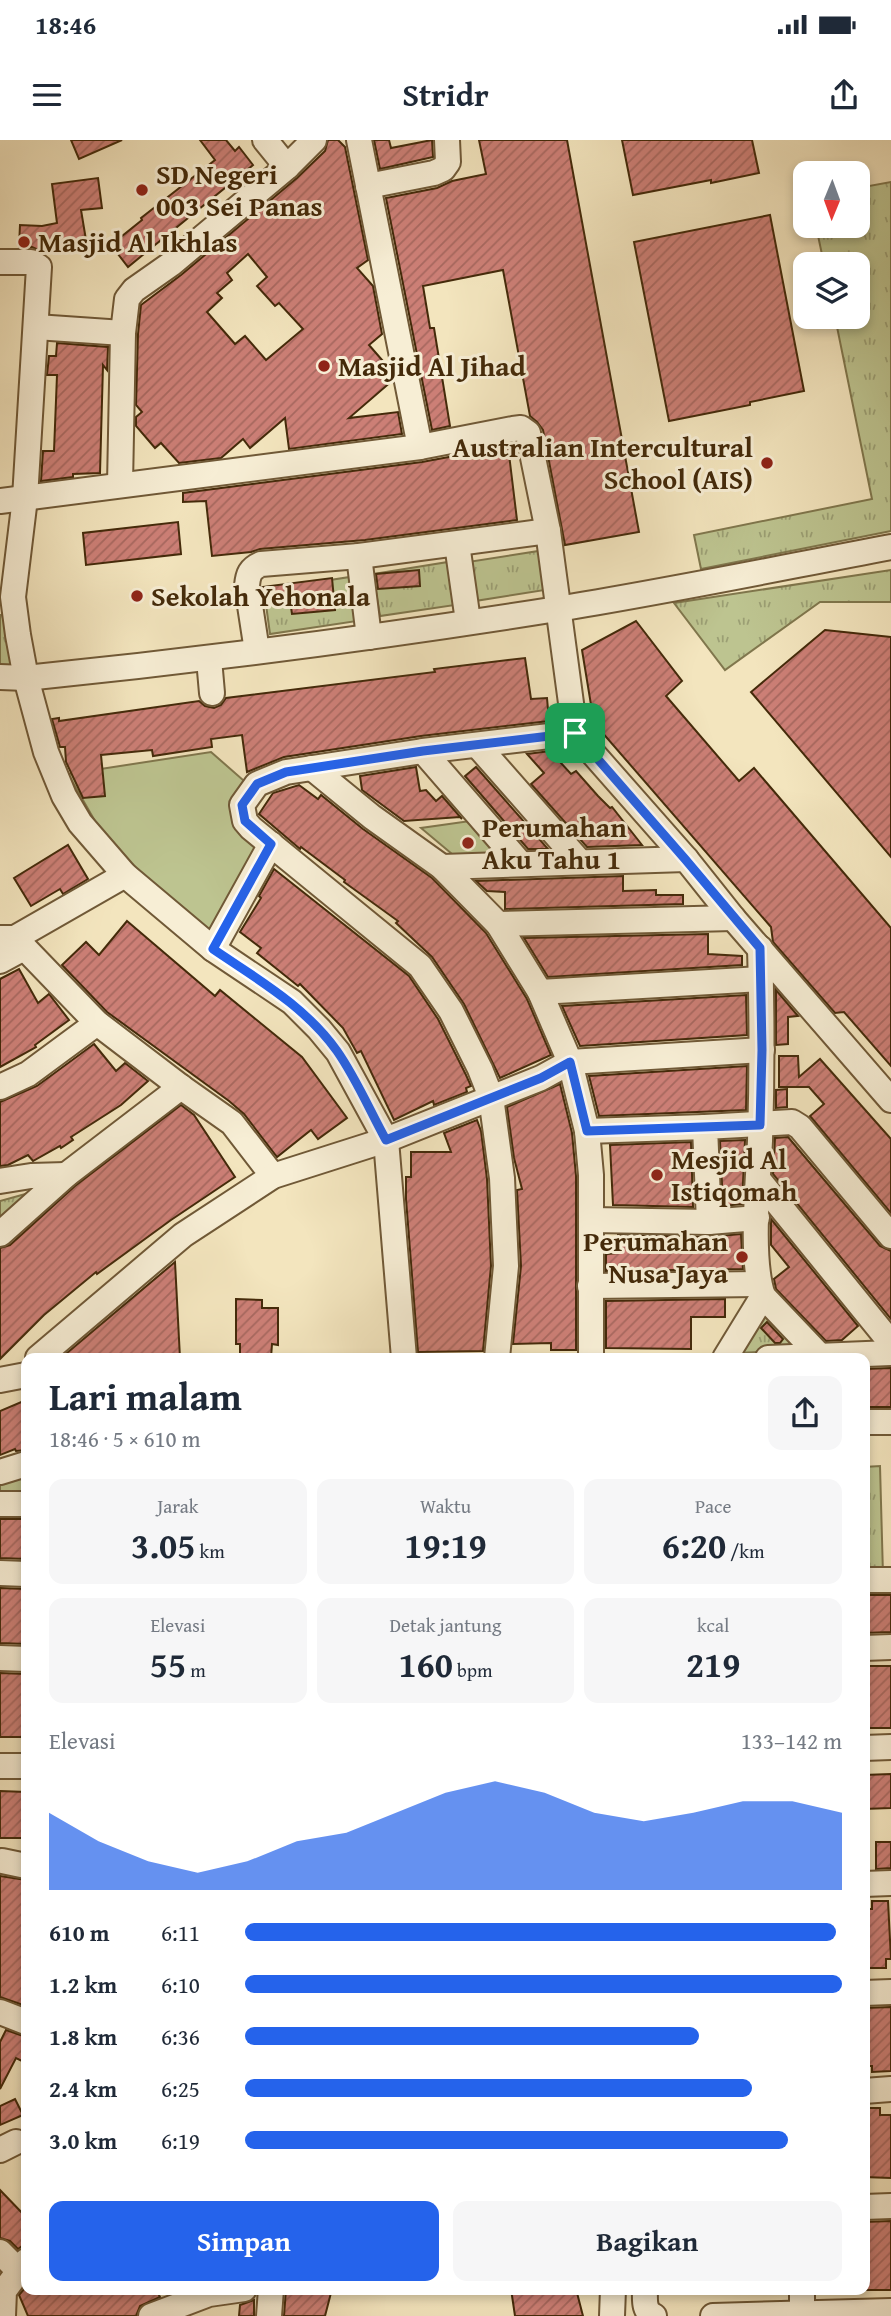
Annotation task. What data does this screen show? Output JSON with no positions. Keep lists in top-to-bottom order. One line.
{"places":["SD Negeri 003 Sei Panas","Masjid Al Ikhlas","Masjid Al Jihad","Australian Intercultural School (AIS)","Sekolah Yehonala","Perumahan Aku Tahu 1","Mesjid Al Istiqomah","Perumahan Nusa Jaya"],"north":"bottom","page":{"status":"18:46","header":"Stridr","heading":["Lari malam","18:46 · 5 × 610 m"],"stats":[["Jarak","3.05 km"],["Waktu","19:19"],["Pace","6:20 /km"],["Elevasi","55 m"],["Detak jantung","160 bpm"],["kcal","219"]],"chart":["Elevasi","133–142 m"],"list":[{"name":"610 m","note":"6:11"},{"name":"1.2 km","note":"6:10"},{"name":"1.8 km","note":"6:36"},{"name":"2.4 km","note":"6:25"},{"name":"3.0 km","note":"6:19"}],"buttons":["Simpan","Bagikan"]}}
